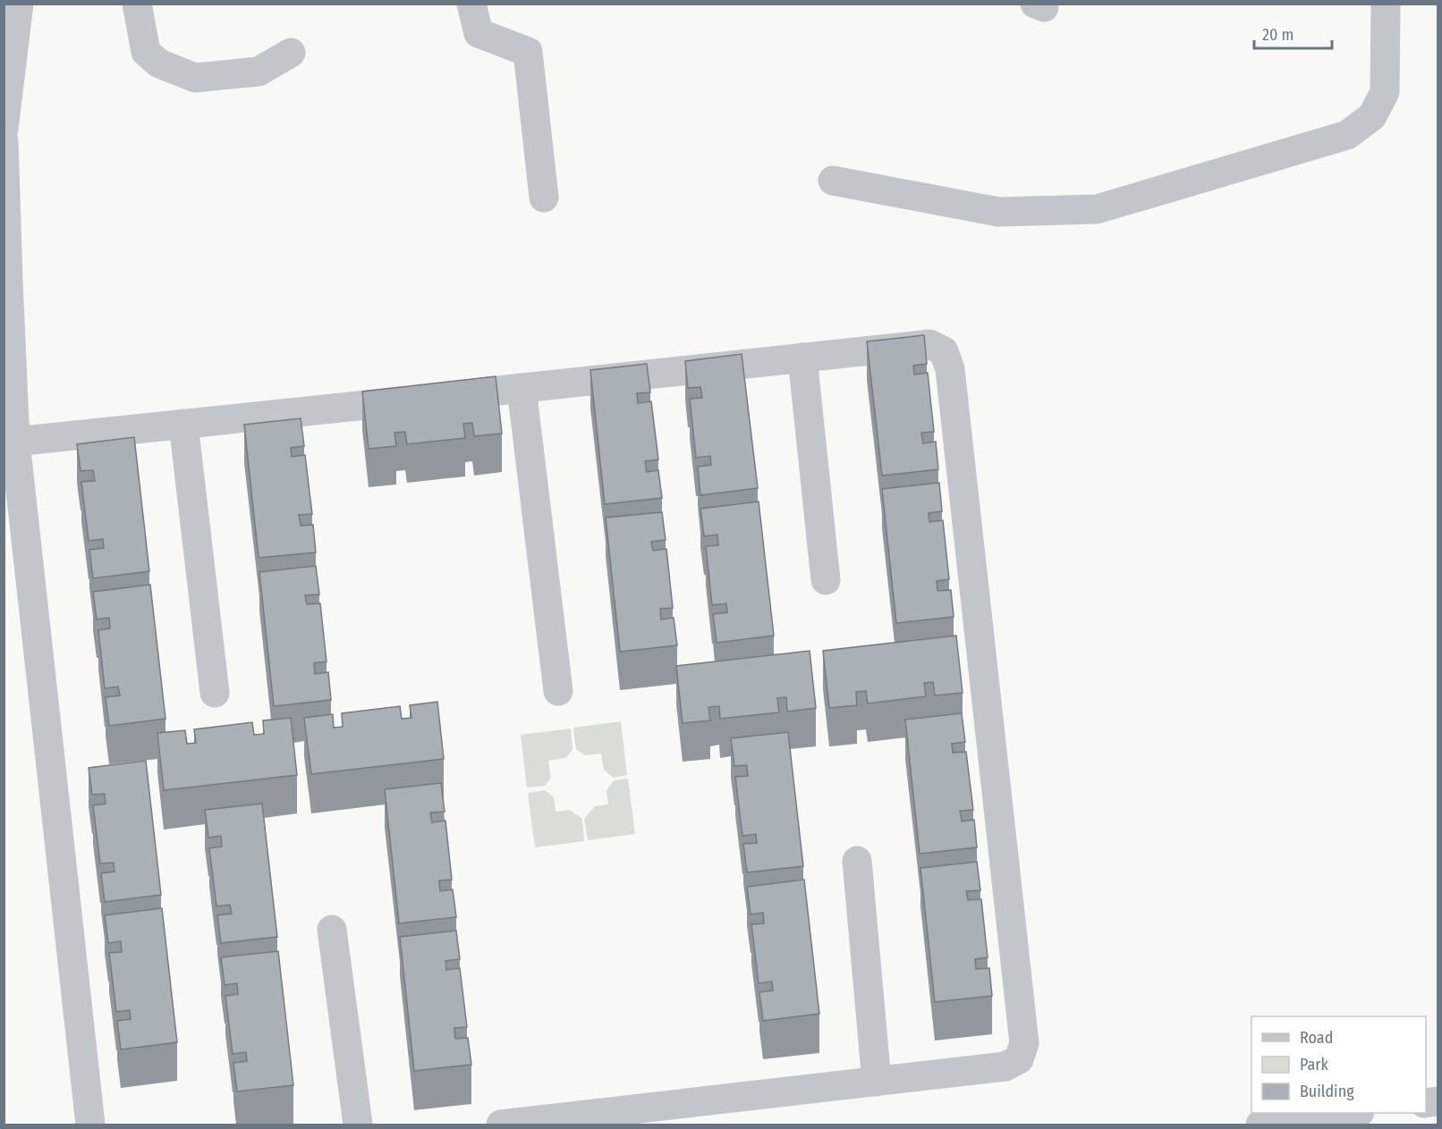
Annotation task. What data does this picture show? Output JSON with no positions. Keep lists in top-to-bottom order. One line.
{"legend":["Road","Park","Building"],"scale_bar":"20 m"}
